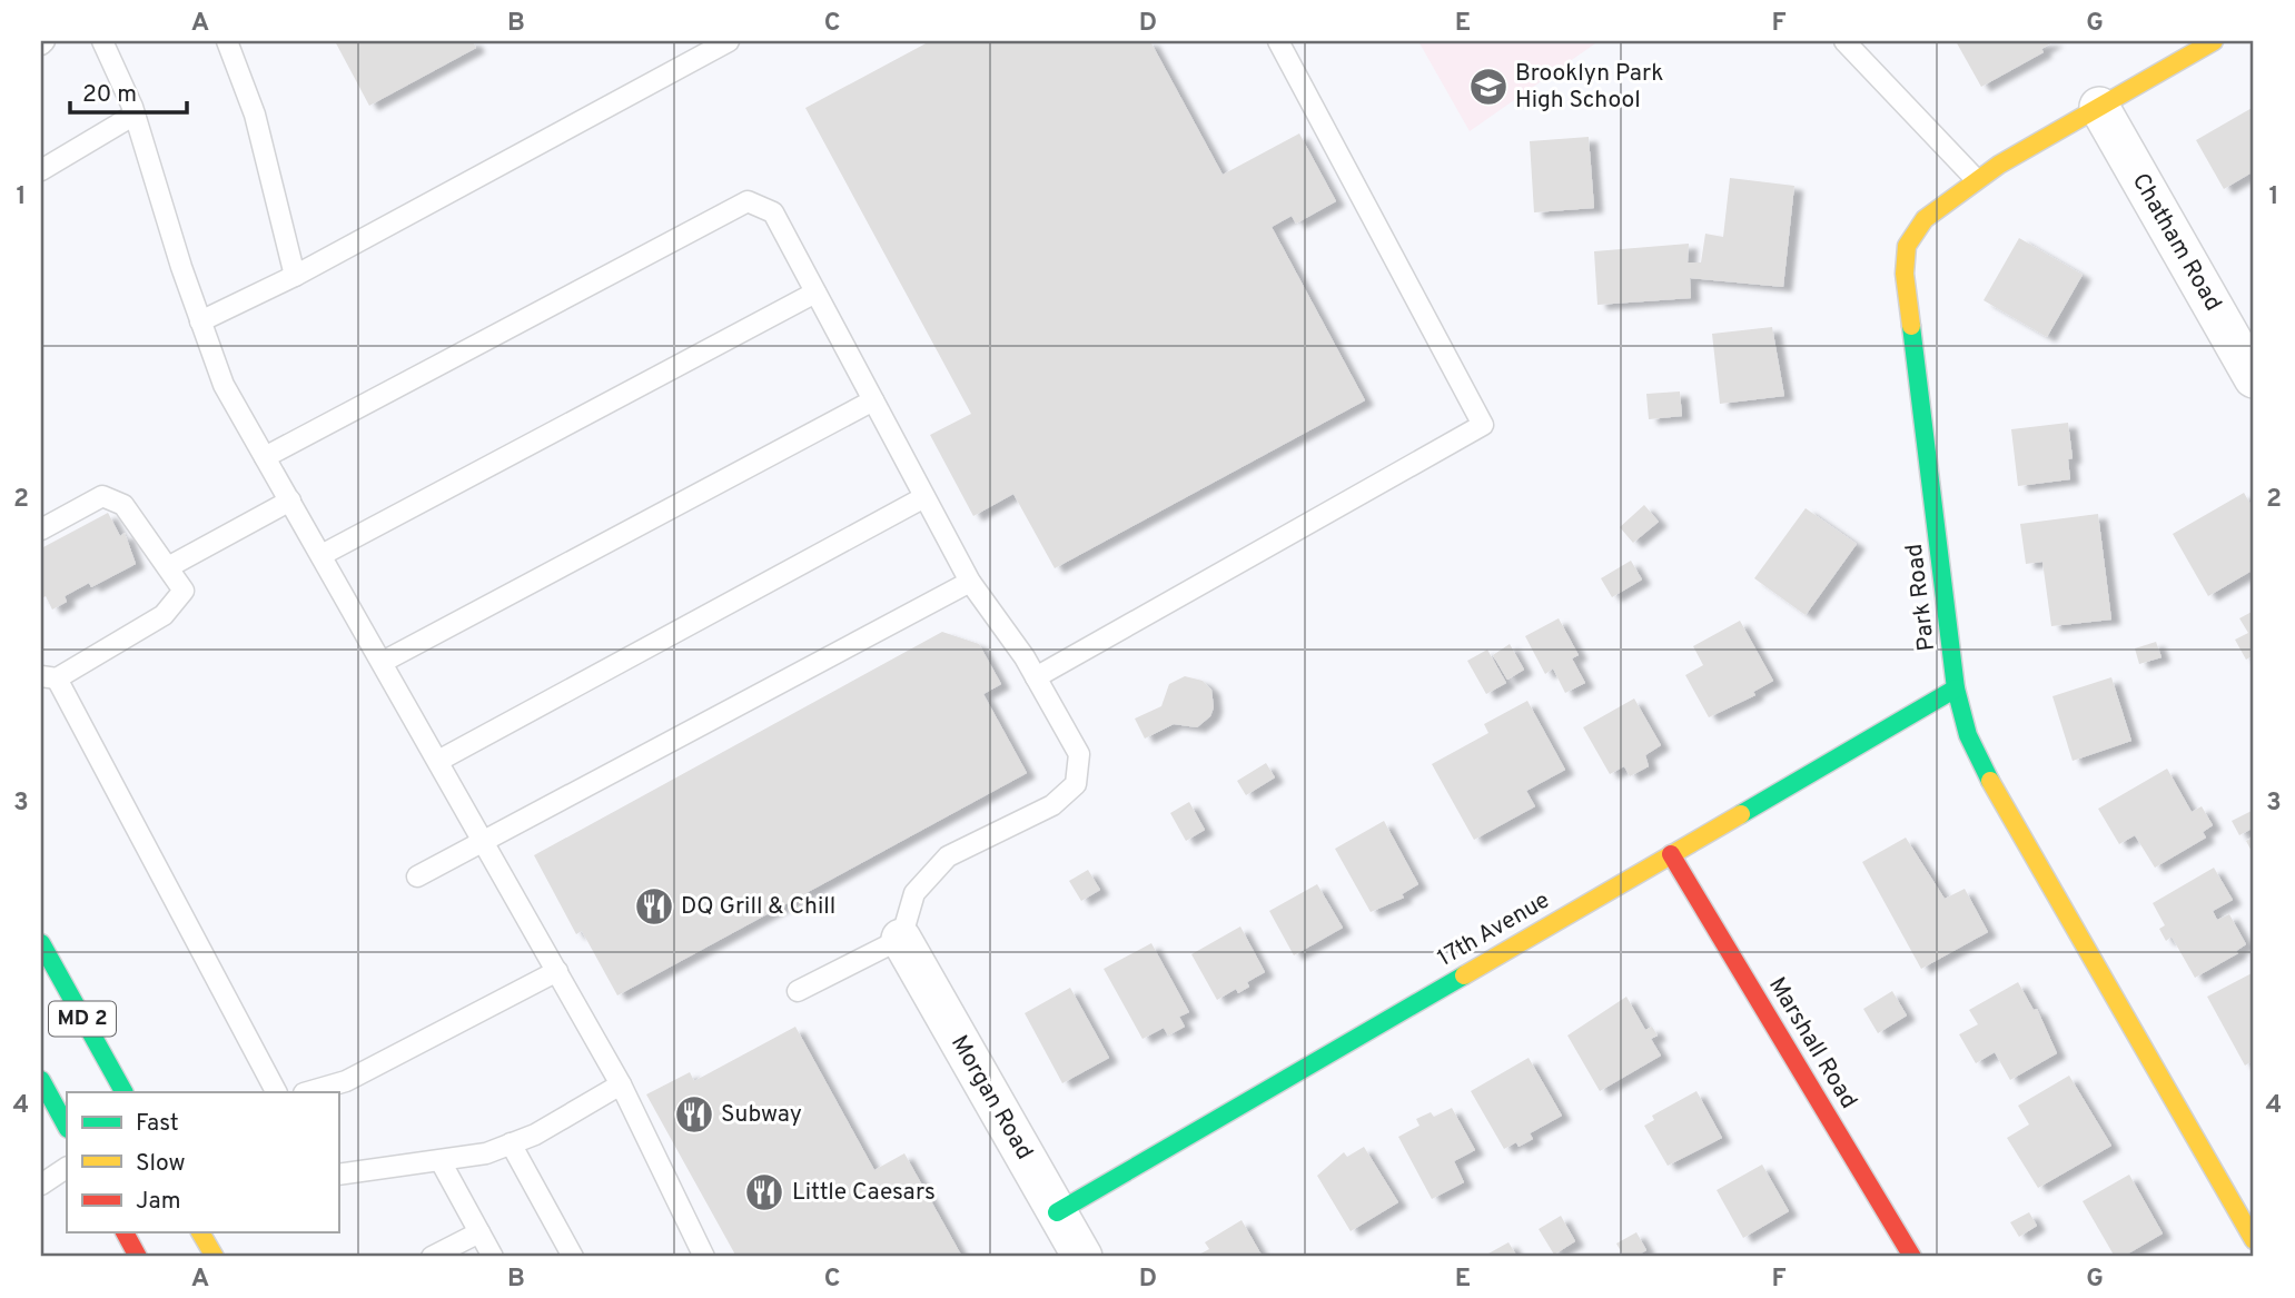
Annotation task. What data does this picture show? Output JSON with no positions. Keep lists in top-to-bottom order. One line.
{"streets":{"street":["Chatham Road","Park Road","17th Avenue","MD 2","Marshall Road","Morgan Road"]},"crossings":[["Chatham Road","Park Road"],["Park Road","17th Avenue"],["17th Avenue","Marshall Road"],["17th Avenue","Morgan Road"]],"places":{"school or university":["Brooklyn Park High School"],"restaurant":["DQ Grill & Chill","Subway","Little Caesars"]},"legend":["Fast","Slow","Jam"],"scale_bar":"20 m","grid":{"columns":["A","B","C","D","E","F","G"],"rows":["1","2","3","4"]}}
